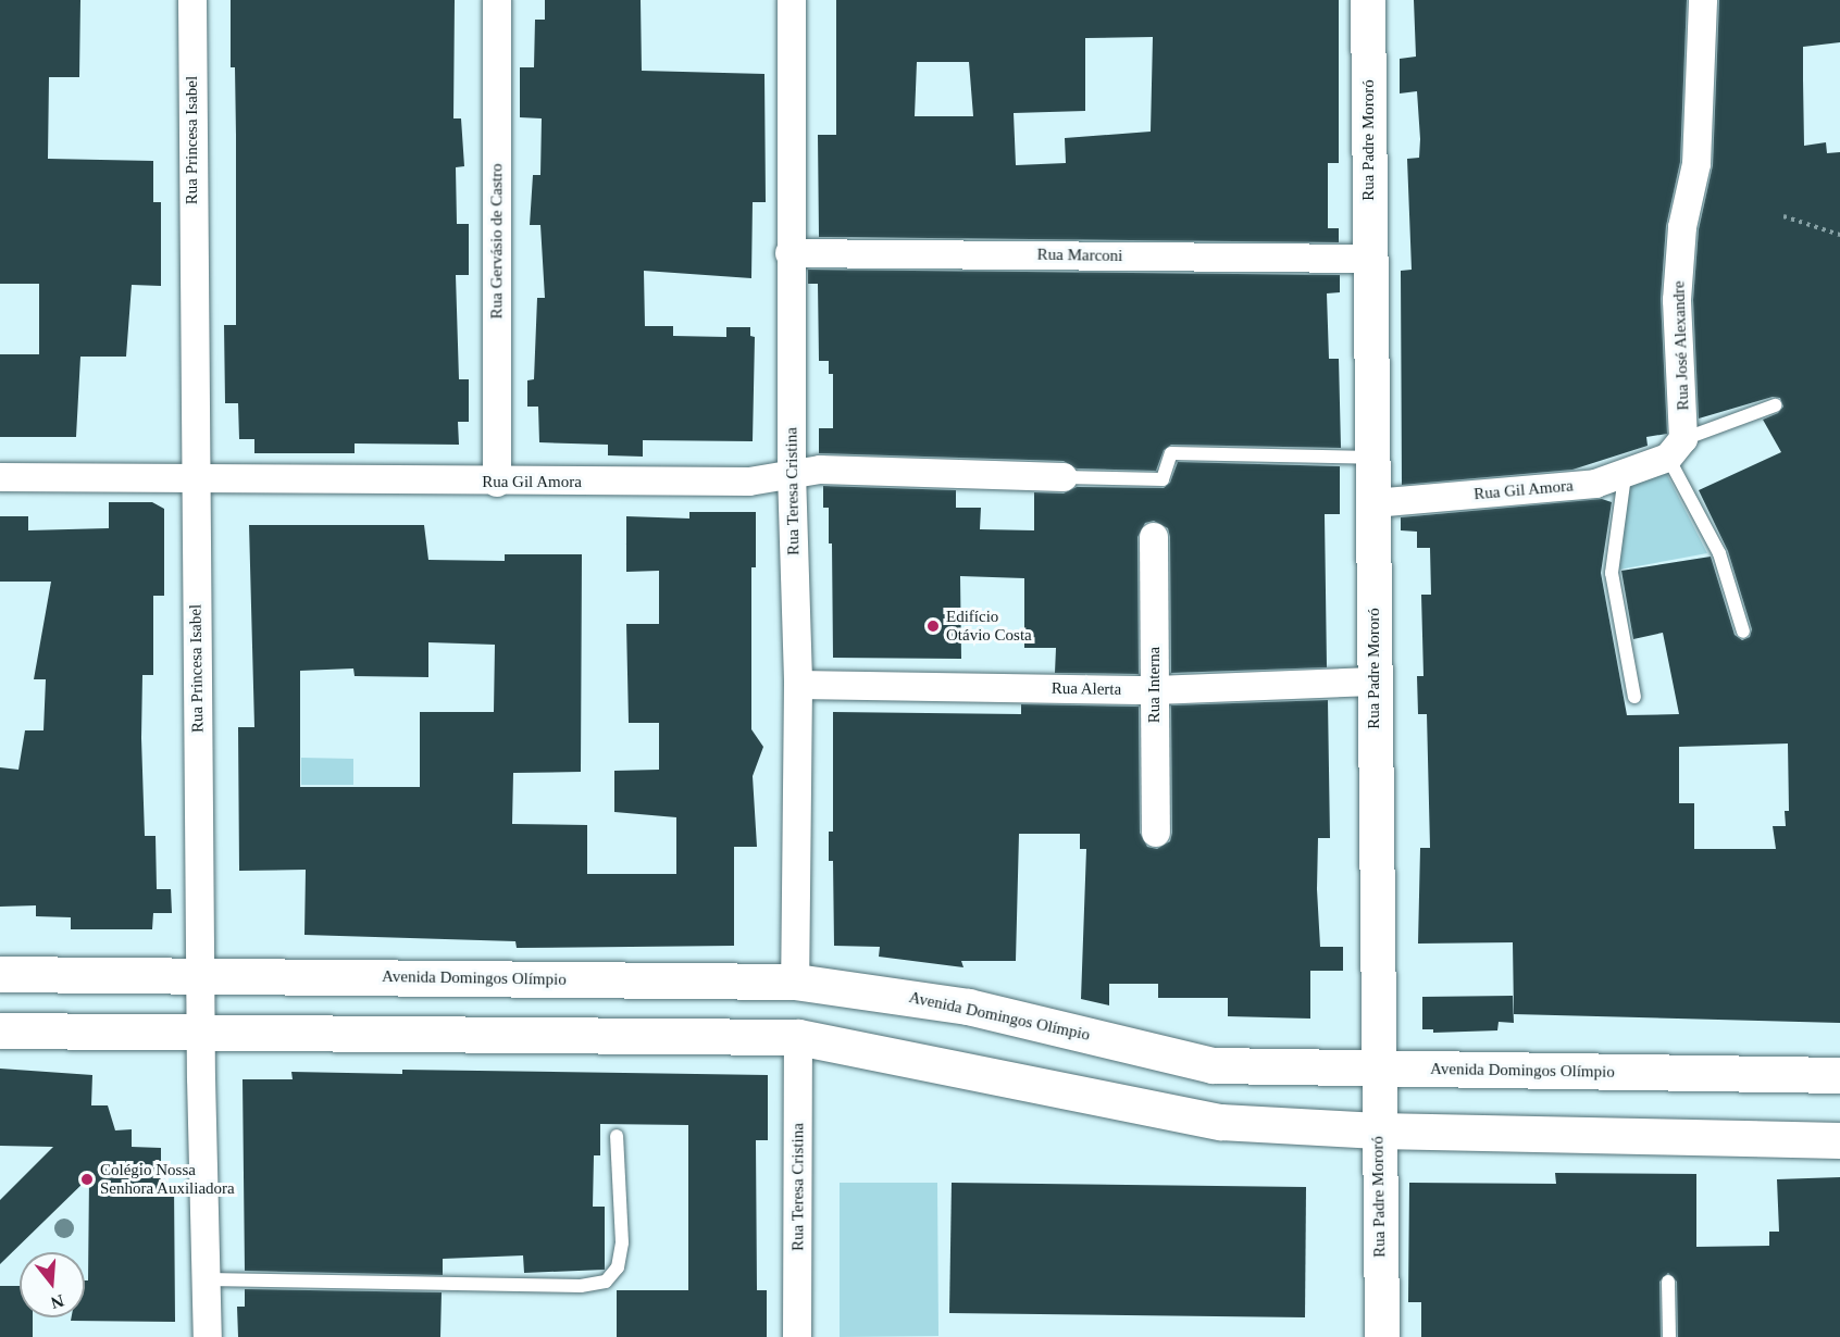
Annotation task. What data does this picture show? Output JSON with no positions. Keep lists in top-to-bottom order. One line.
{"streets":{"main road":["Avenida Domingos Olímpio"],"street":["Rua Princesa Isabel","Rua Padre Mororó","Rua Gervásio de Castro","Rua Marconi","Rua José Alexandre","Rua Gil Amora","Rua Teresa Cristina","Rua Interna","Rua Alerta"]},"crossings":[["Rua Princesa Isabel","Rua Gil Amora"],["Rua Princesa Isabel","Avenida Domingos Olímpio"],["Rua Padre Mororó","Rua Marconi"],["Rua Padre Mororó","Rua Gil Amora"],["Rua Padre Mororó","Rua Alerta"],["Rua Padre Mororó","Avenida Domingos Olímpio"],["Rua Gervásio de Castro","Rua Gil Amora"],["Rua Marconi","Rua Teresa Cristina"],["Rua José Alexandre","Rua Gil Amora"],["Rua Gil Amora","Rua Teresa Cristina"],["Rua Teresa Cristina","Rua Alerta"],["Rua Teresa Cristina","Avenida Domingos Olímpio"],["Rua Interna","Rua Alerta"]],"places":["Edifício Otávio Costa","Colégio Nossa Senhora Auxiliadora"],"north":"bottom"}
